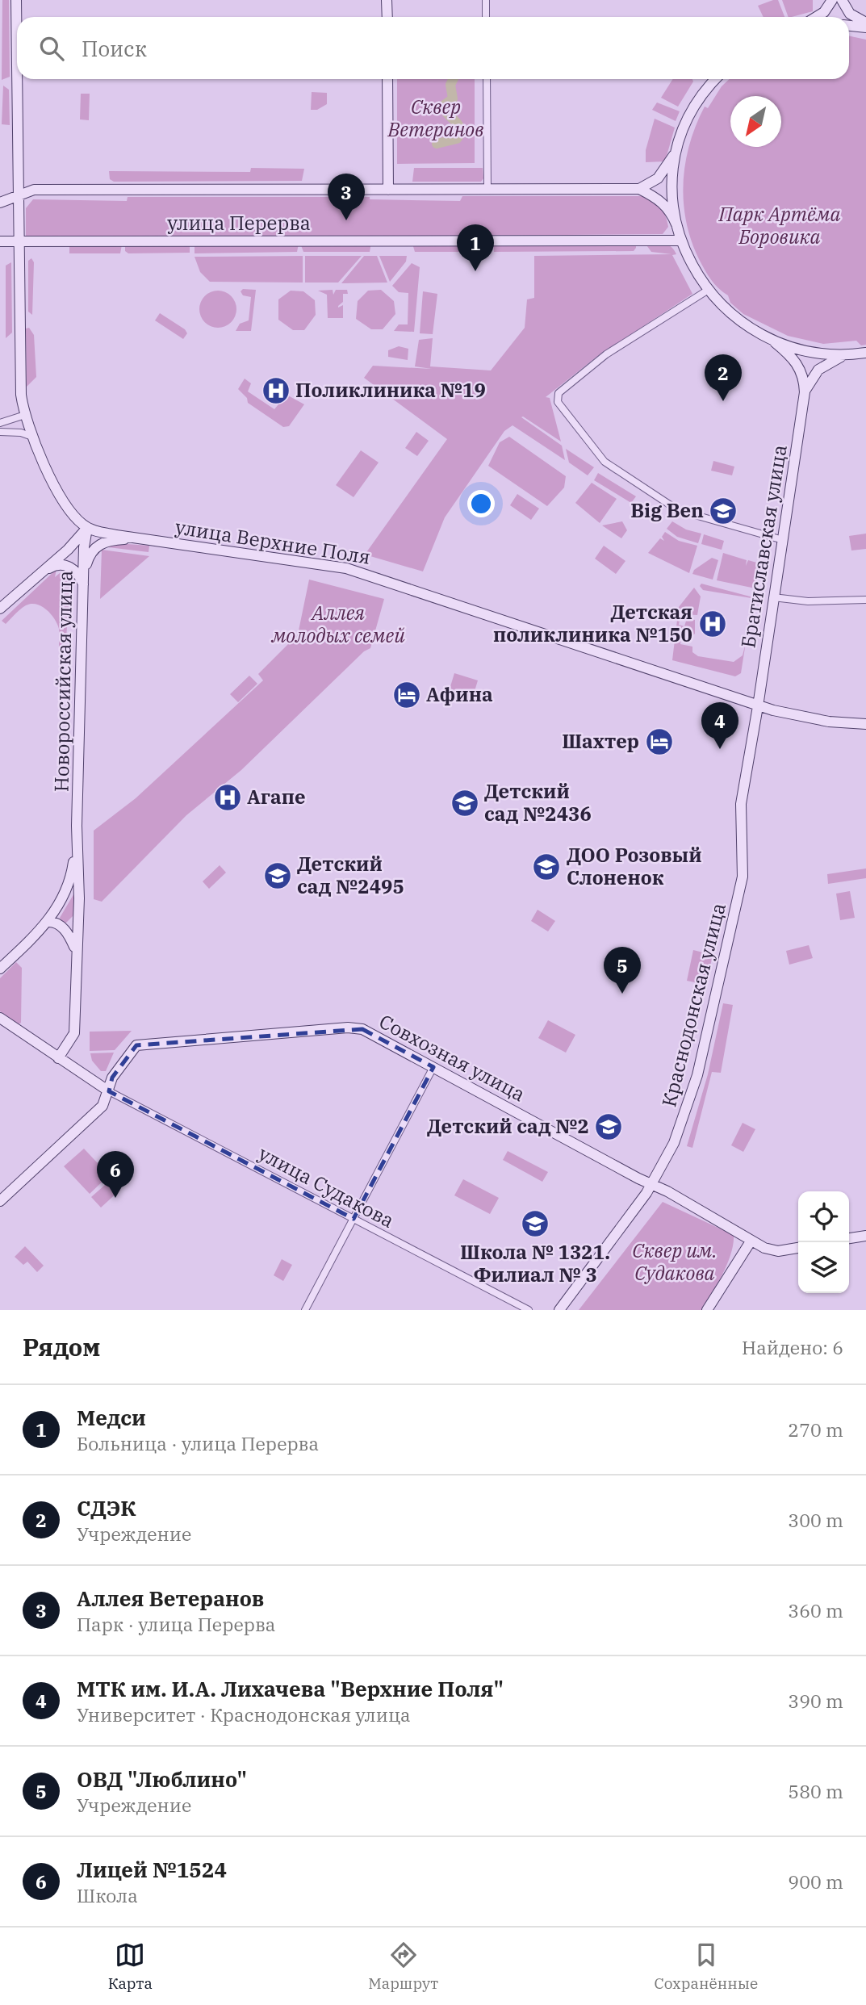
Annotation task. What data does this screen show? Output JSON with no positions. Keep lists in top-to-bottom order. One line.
{"streets":{"main road":["улица Перерва","улица Верхние Поля","Братиславская улица","Новороссийская улица","Краснодонская улица","Совхозная улица"],"street":["улица Судакова"]},"crossings":[["улица Перерва","Братиславская улица"],["улица Верхние Поля","Братиславская улица"],["улица Верхние Поля","Новороссийская улица"],["улица Верхние Поля","Краснодонская улица"],["Братиславская улица","Краснодонская улица"],["Краснодонская улица","Совхозная улица"],["Совхозная улица","улица Судакова"]],"parks":["Сквер Ветеранов","Парк Артёма Боровика","Аллея молодых семей","Сквер им. Судакова"],"places":{"hospital":["Поликлиника №19","Детская поликлиника №150","Агапе"],"school or university":["Big Ben","Детский сад №2436","ДОО Розовый Слоненок","Детский сад №2495","Детский сад №2","Школа № 1321. Филиал № 3"],"hotel":["Афина","Шахтер"]},"north":"bottom left","page":{"search":"Поиск","pins":["3","1","2","4","5","6"],"heading":["Рядом","Найдено: 6"],"list":[{"mark":"1","name":"Медси","note":"Больница · улица Перерва","value":"270 m"},{"mark":"2","name":"СДЭК","note":"Учреждение","value":"300 m"},{"mark":"3","name":"Аллея Ветеранов","note":"Парк · улица Перерва","value":"360 m"},{"mark":"4","name":"МТК им. И.А. Лихачева \"Верхние Поля\"","note":"Университет · Краснодонская улица","value":"390 m"},{"mark":"5","name":"ОВД \"Люблино\"","note":"Учреждение","value":"580 m"},{"mark":"6","name":"Лицей №1524","note":"Школа","value":"900 m"}],"nav":["Карта","Маршрут","Сохранённые"]}}
